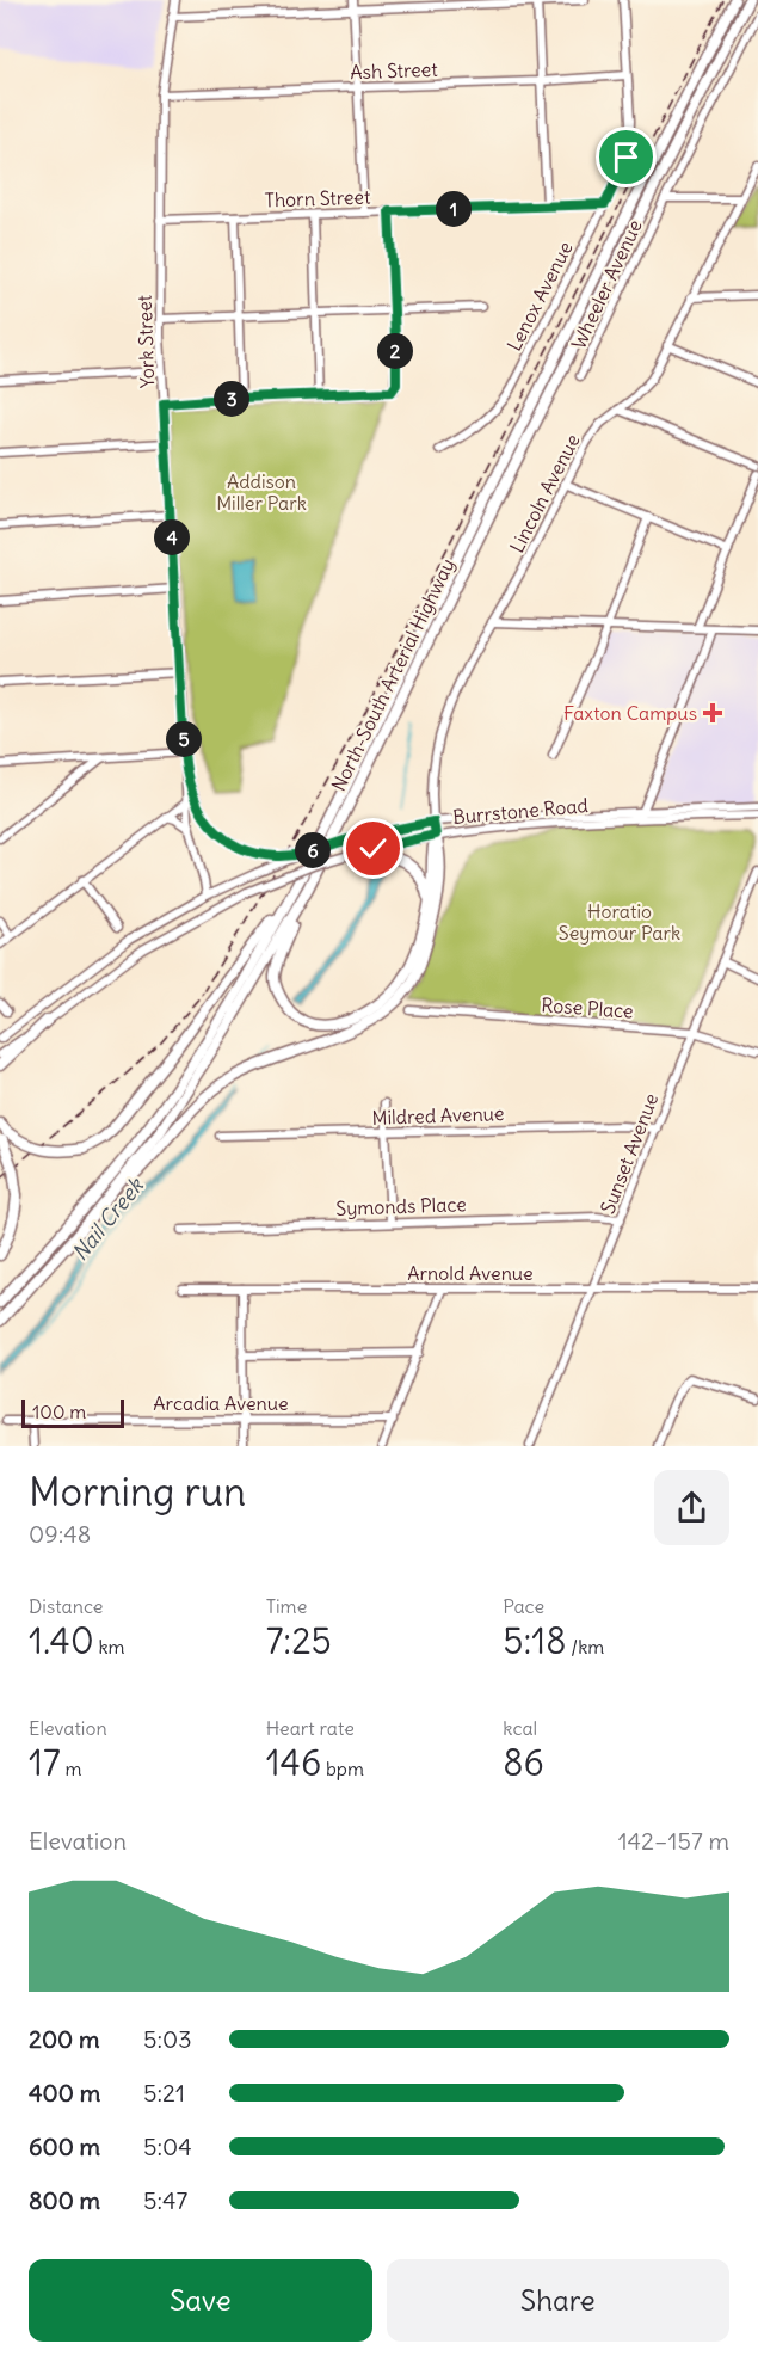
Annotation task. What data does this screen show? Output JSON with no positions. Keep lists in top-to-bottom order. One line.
{"streets":{"highway":["North-South Arterial Highway"],"street":["Ash Street","Thorn Street","Wheeler Avenue","Lenox Avenue","York Street","Lincoln Avenue","Burrstone Road","Rose Place","Mildred Avenue","Sunset Avenue","Symonds Place","Arnold Avenue","Arcadia Avenue"]},"crossings":[["Ash Street","Lenox Avenue"],["Ash Street","York Street"],["Thorn Street","Lenox Avenue"],["Thorn Street","York Street"],["York Street","Burrstone Road"],["Lincoln Avenue","Burrstone Road"],["Rose Place","Sunset Avenue"],["Mildred Avenue","Sunset Avenue"],["Sunset Avenue","Symonds Place"],["Sunset Avenue","Arnold Avenue"]],"water":["Nail Creek"],"parks":["Addison Miller Park","Horatio Seymour Park"],"places":{"health":["Faxton Campus"]},"scale_bar":"100 m","page":{"pins":["1","2","3","4","5","6"],"scale":"100 m","heading":["Morning run","09:48"],"stats":[["Distance","1.40 km"],["Time","7:25"],["Pace","5:18 /km"],["Elevation","17 m"],["Heart rate","146 bpm"],["kcal","86"]],"chart":["Elevation","142–157 m"],"list":[{"name":"200 m","note":"5:03"},{"name":"400 m","note":"5:21"},{"name":"600 m","note":"5:04"},{"name":"800 m","note":"5:47"}],"buttons":["Save","Share"]}}
